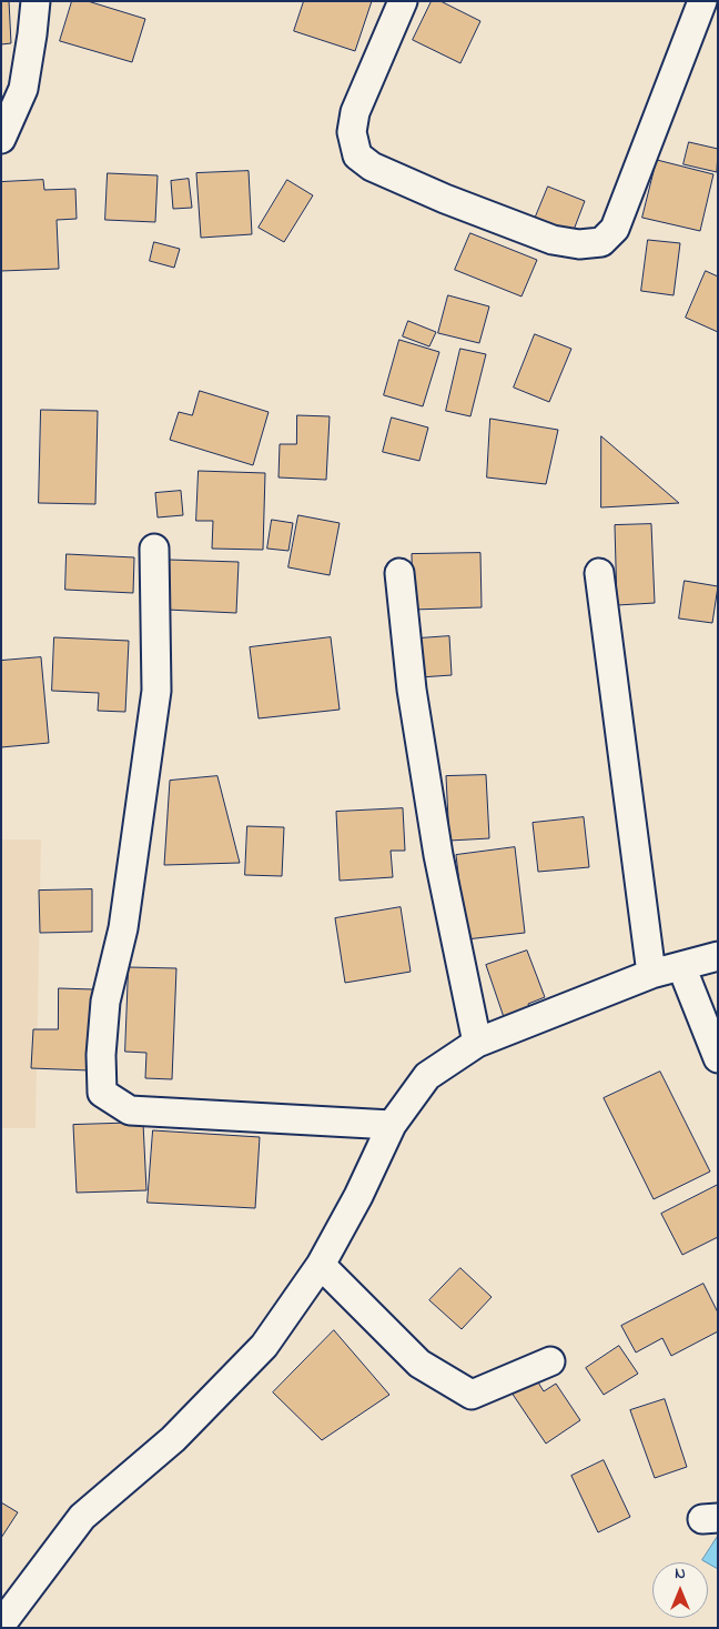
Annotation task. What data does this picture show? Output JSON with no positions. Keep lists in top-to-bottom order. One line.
{"north":"top"}
